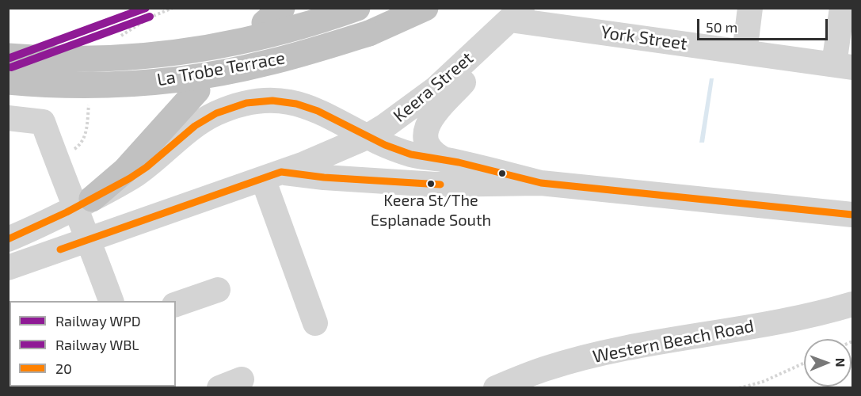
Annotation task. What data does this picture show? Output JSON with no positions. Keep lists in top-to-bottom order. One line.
{"streets":{"highway":["La Trobe Terrace"],"street":["York Street","Keera Street","Western Beach Road"]},"crossings":[["York Street","Keera Street"]],"places":["Keera St/The Esplanade South"],"lines":["rail line WPD","rail line WBL","transit line 20"],"legend":["Railway WPD","Railway WBL","20"],"scale_bar":"50 m","north":"right"}
